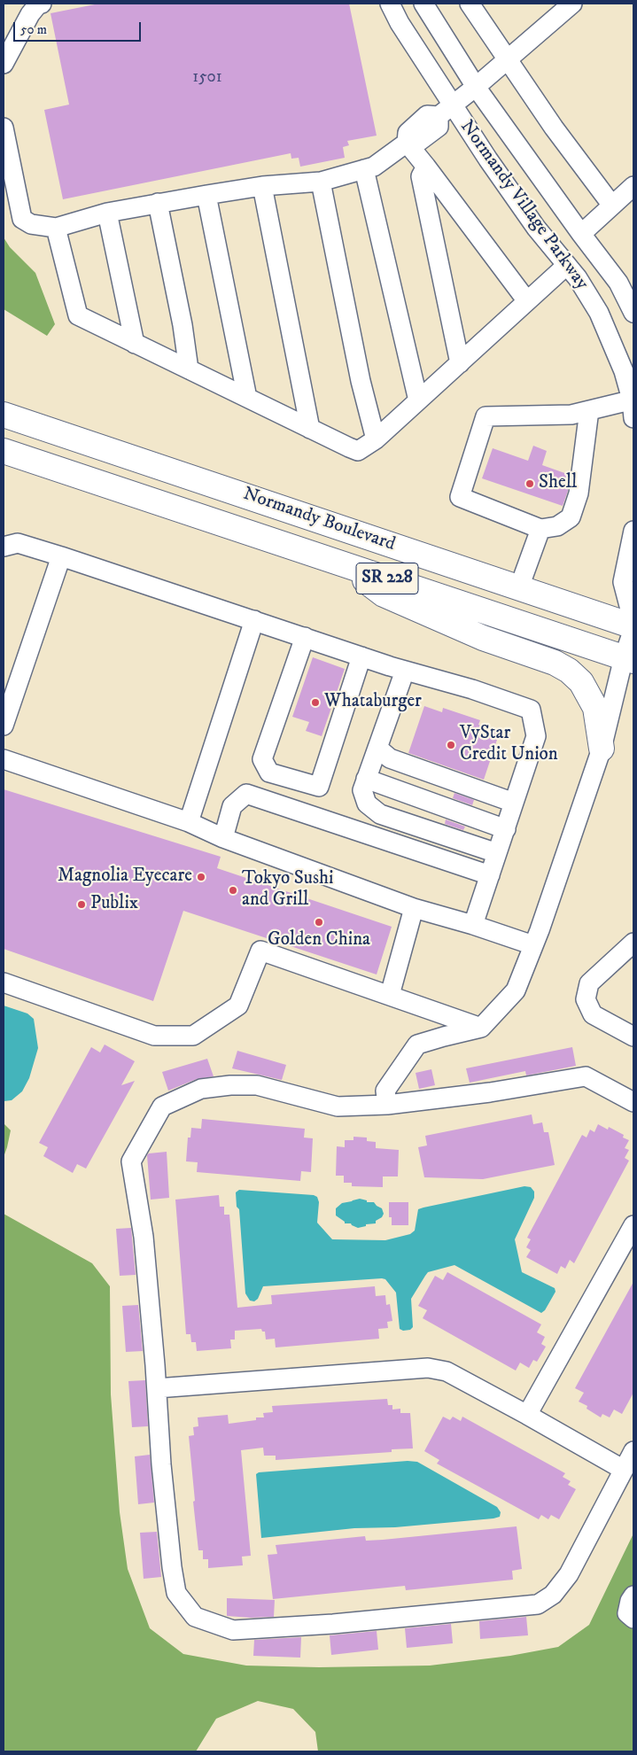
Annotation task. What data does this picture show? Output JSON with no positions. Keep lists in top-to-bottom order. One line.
{"streets":{"main road":["Normandy Boulevard","SR 228"],"street":["Normandy Village Parkway"]},"places":["Shell","Whataburger","VyStar Credit Union","Magnolia Eyecare","Tokyo Sushi and Grill","Publix","Golden China"],"house_numbers":["1501"],"scale_bar":"50 m"}
